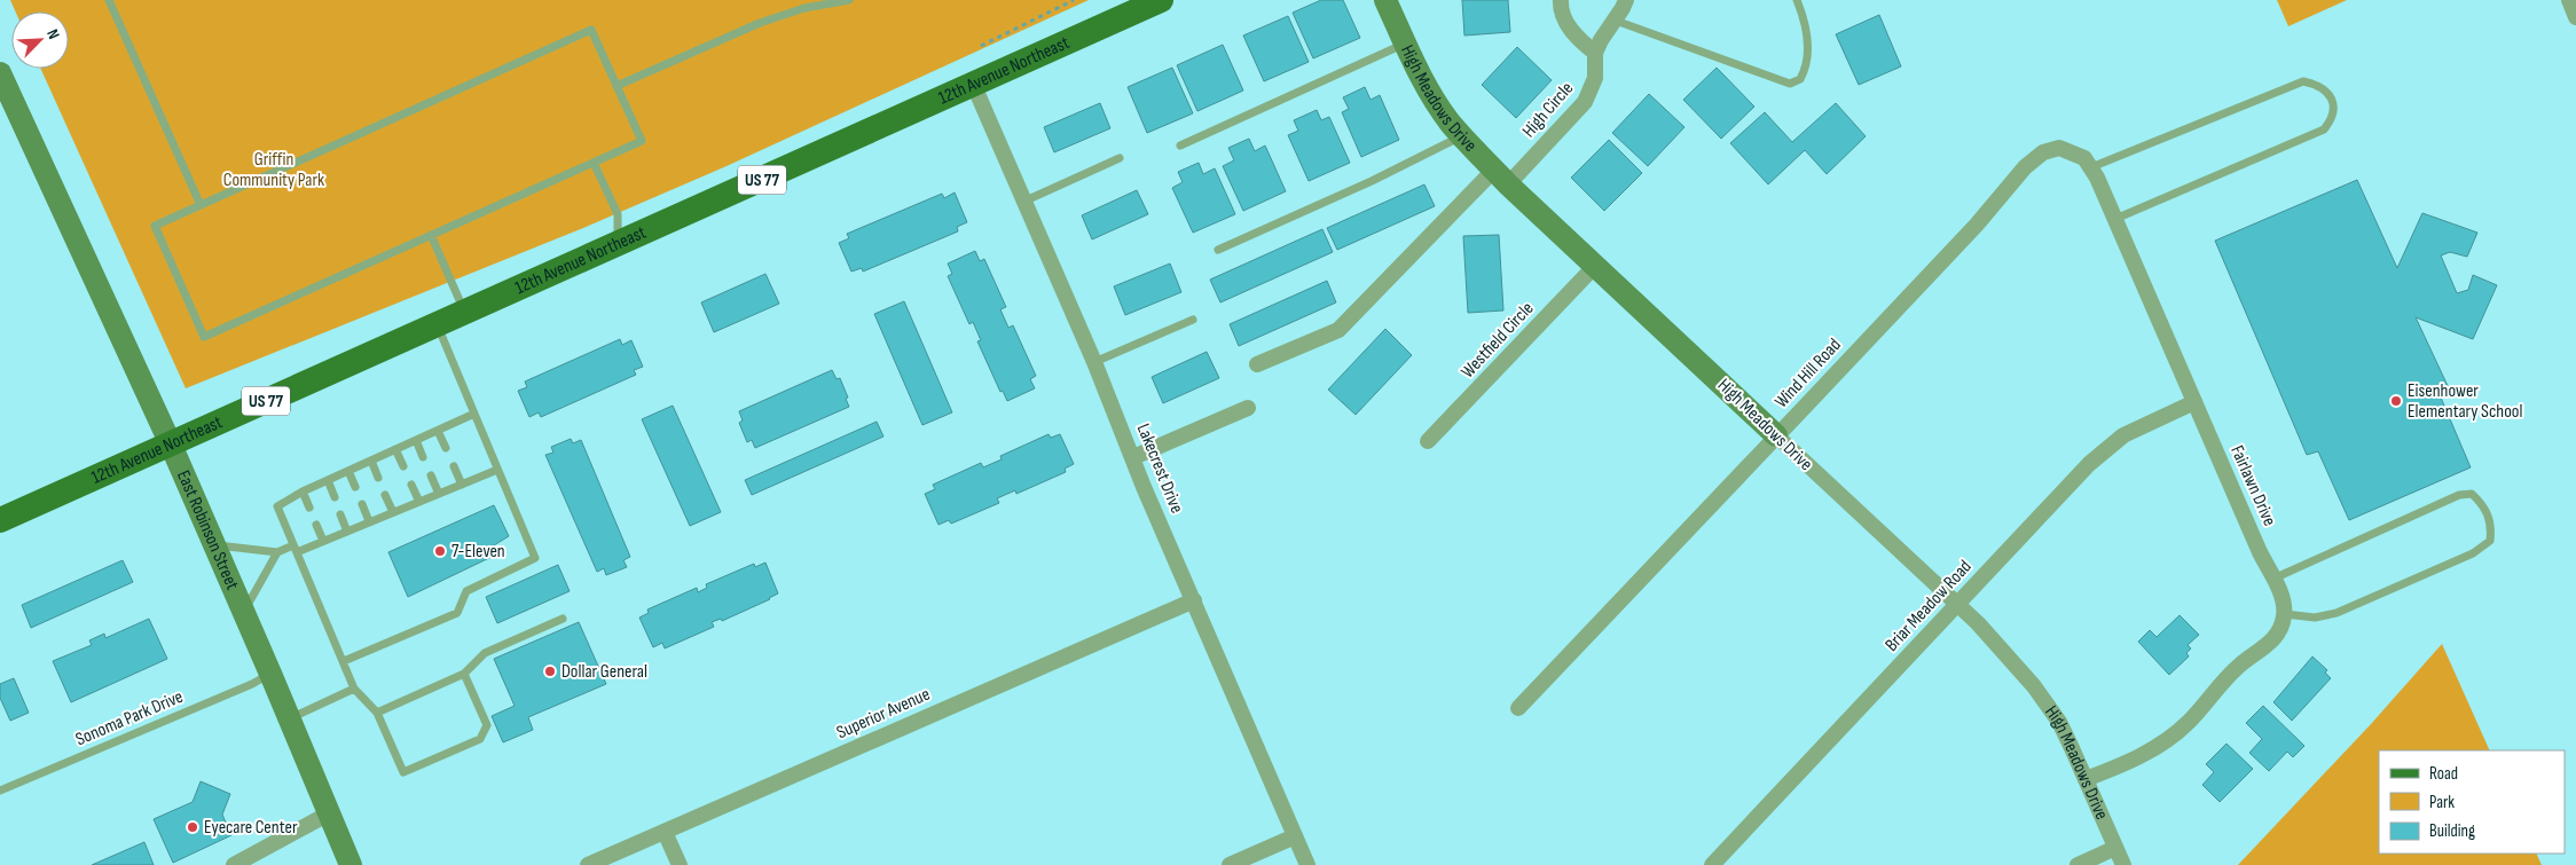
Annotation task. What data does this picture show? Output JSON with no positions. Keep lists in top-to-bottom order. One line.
{"streets":{"main road":["12th Avenue Northeast","US 77"],"street":["High Meadows Drive","High Circle","Westfield Circle","Wind Hill Road","Lakecrest Drive","Fairlawn Drive","East Robinson Street","Briar Meadow Road","Superior Avenue"],"lane":["Sonoma Park Drive"]},"crossings":[["12th Avenue Northeast","Lakecrest Drive"],["12th Avenue Northeast","East Robinson Street"],["High Meadows Drive","High Circle"],["High Meadows Drive","Westfield Circle"],["High Meadows Drive","Wind Hill Road"],["High Meadows Drive","Briar Meadow Road"],["Wind Hill Road","Fairlawn Drive"],["Lakecrest Drive","Superior Avenue"],["Fairlawn Drive","Briar Meadow Road"],["East Robinson Street","Sonoma Park Drive"]],"parks":["Griffin Community Park"],"places":["Eisenhower Elementary School","7-Eleven","Dollar General","Eyecare Center"],"legend":["Road","Park","Building"],"north":"top right"}
